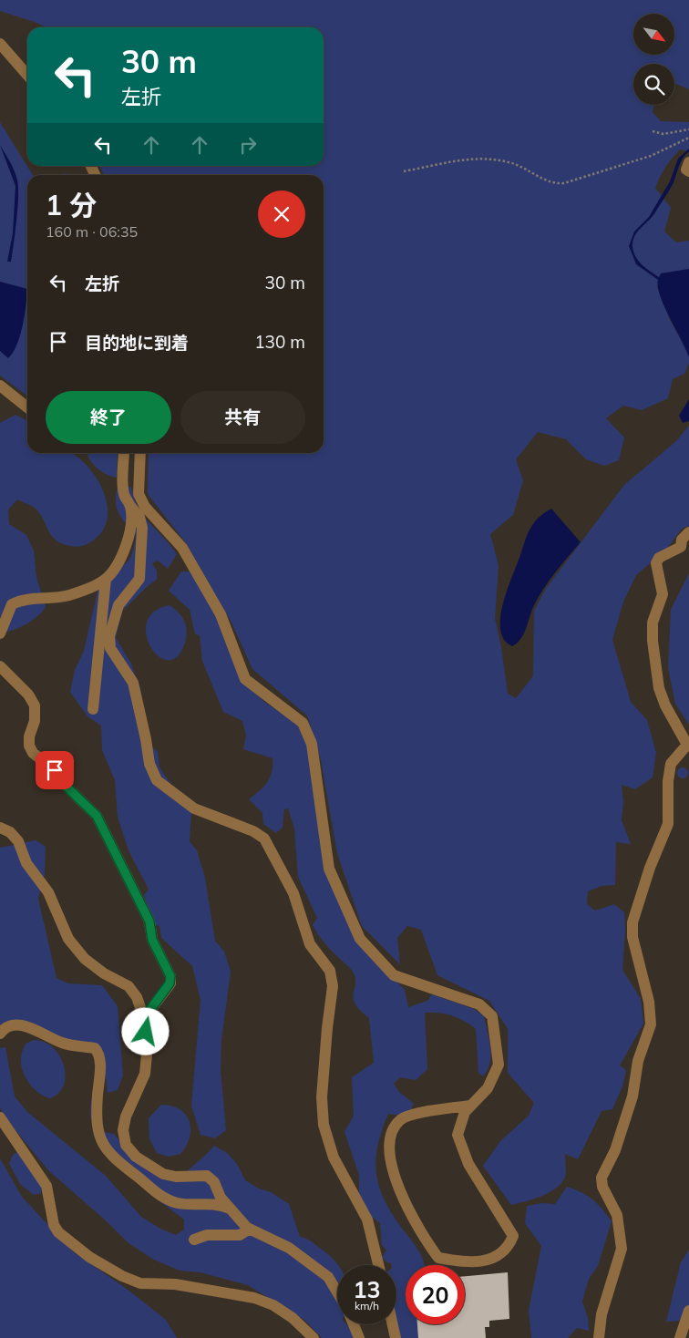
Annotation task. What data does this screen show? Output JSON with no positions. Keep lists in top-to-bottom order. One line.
{"north":"bottom right","page":{"turn":["30 m","左折"],"heading":["1 分","160 m · 06:35"],"list":[{"name":"左折","value":"30 m"},{"name":"目的地に到着","value":"130 m"}],"buttons":["終了","共有"],"speed":"13 km/h","limit":"20"}}
